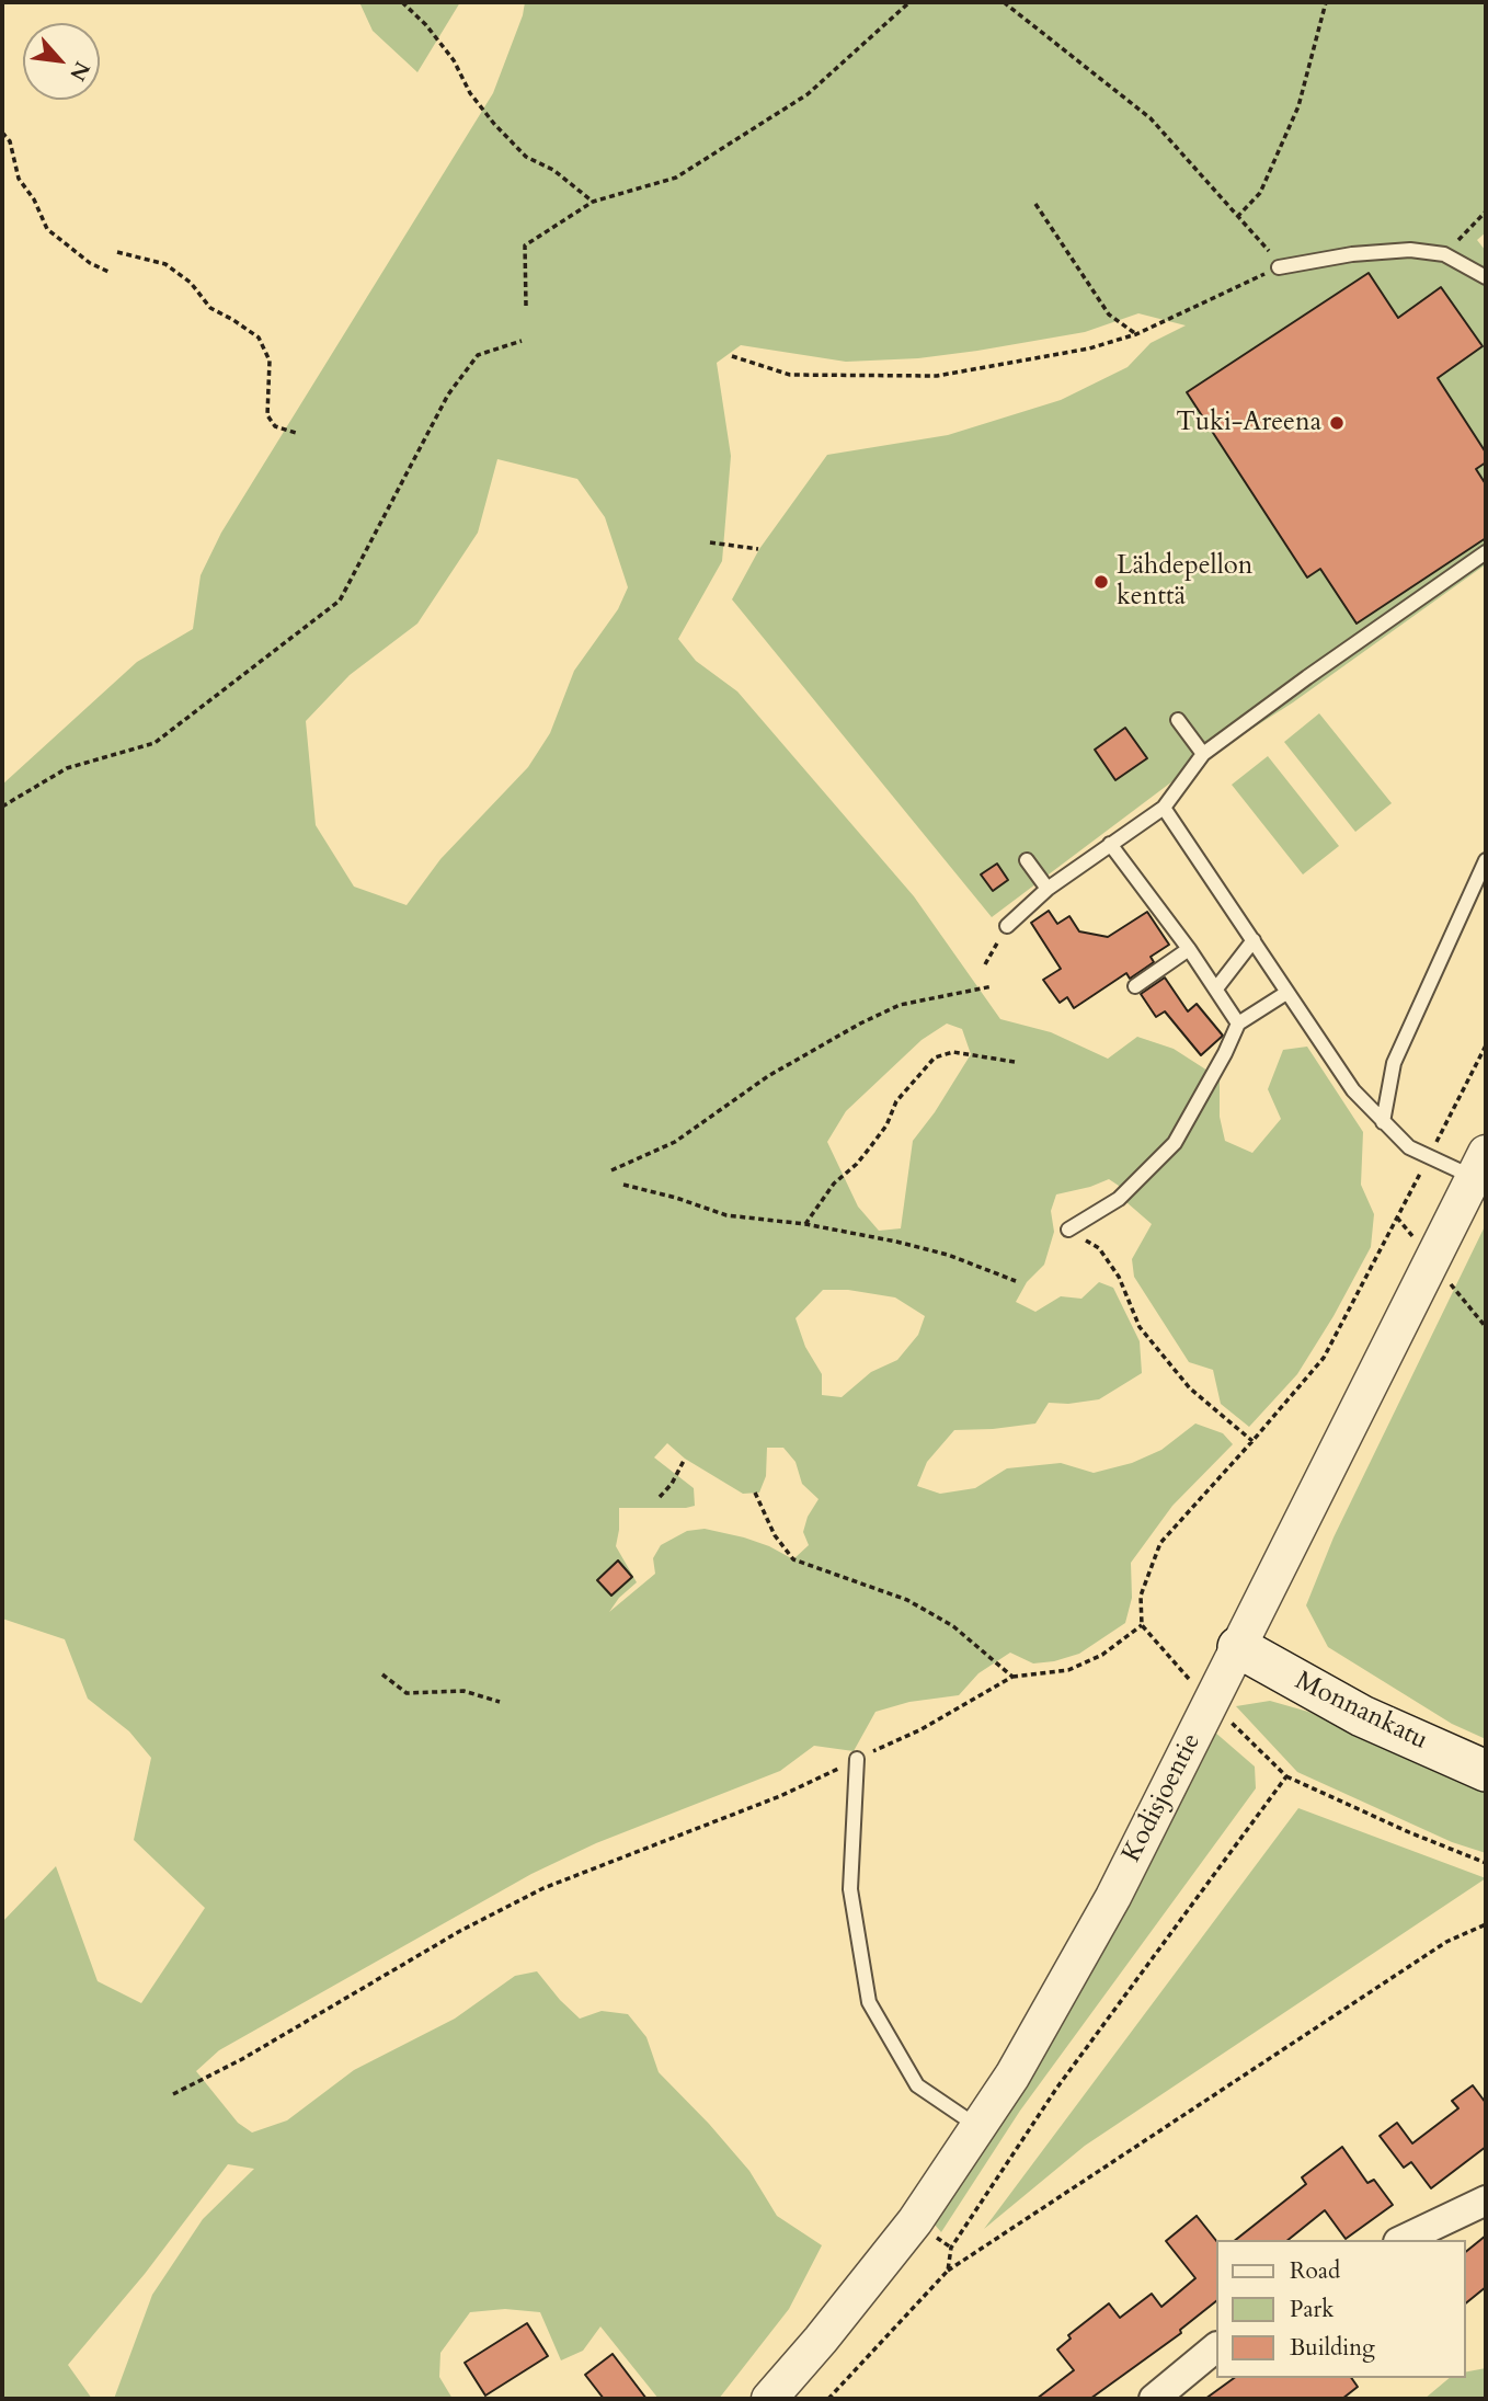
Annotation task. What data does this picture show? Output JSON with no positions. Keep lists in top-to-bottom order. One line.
{"streets":{"main road":["Monnankatu"],"street":["Kodisjoentie"]},"crossings":[["Monnankatu","Kodisjoentie"]],"places":["Tuki-Areena","Lähdepellon kenttä"],"legend":["Road","Park","Building"],"north":"bottom right"}
